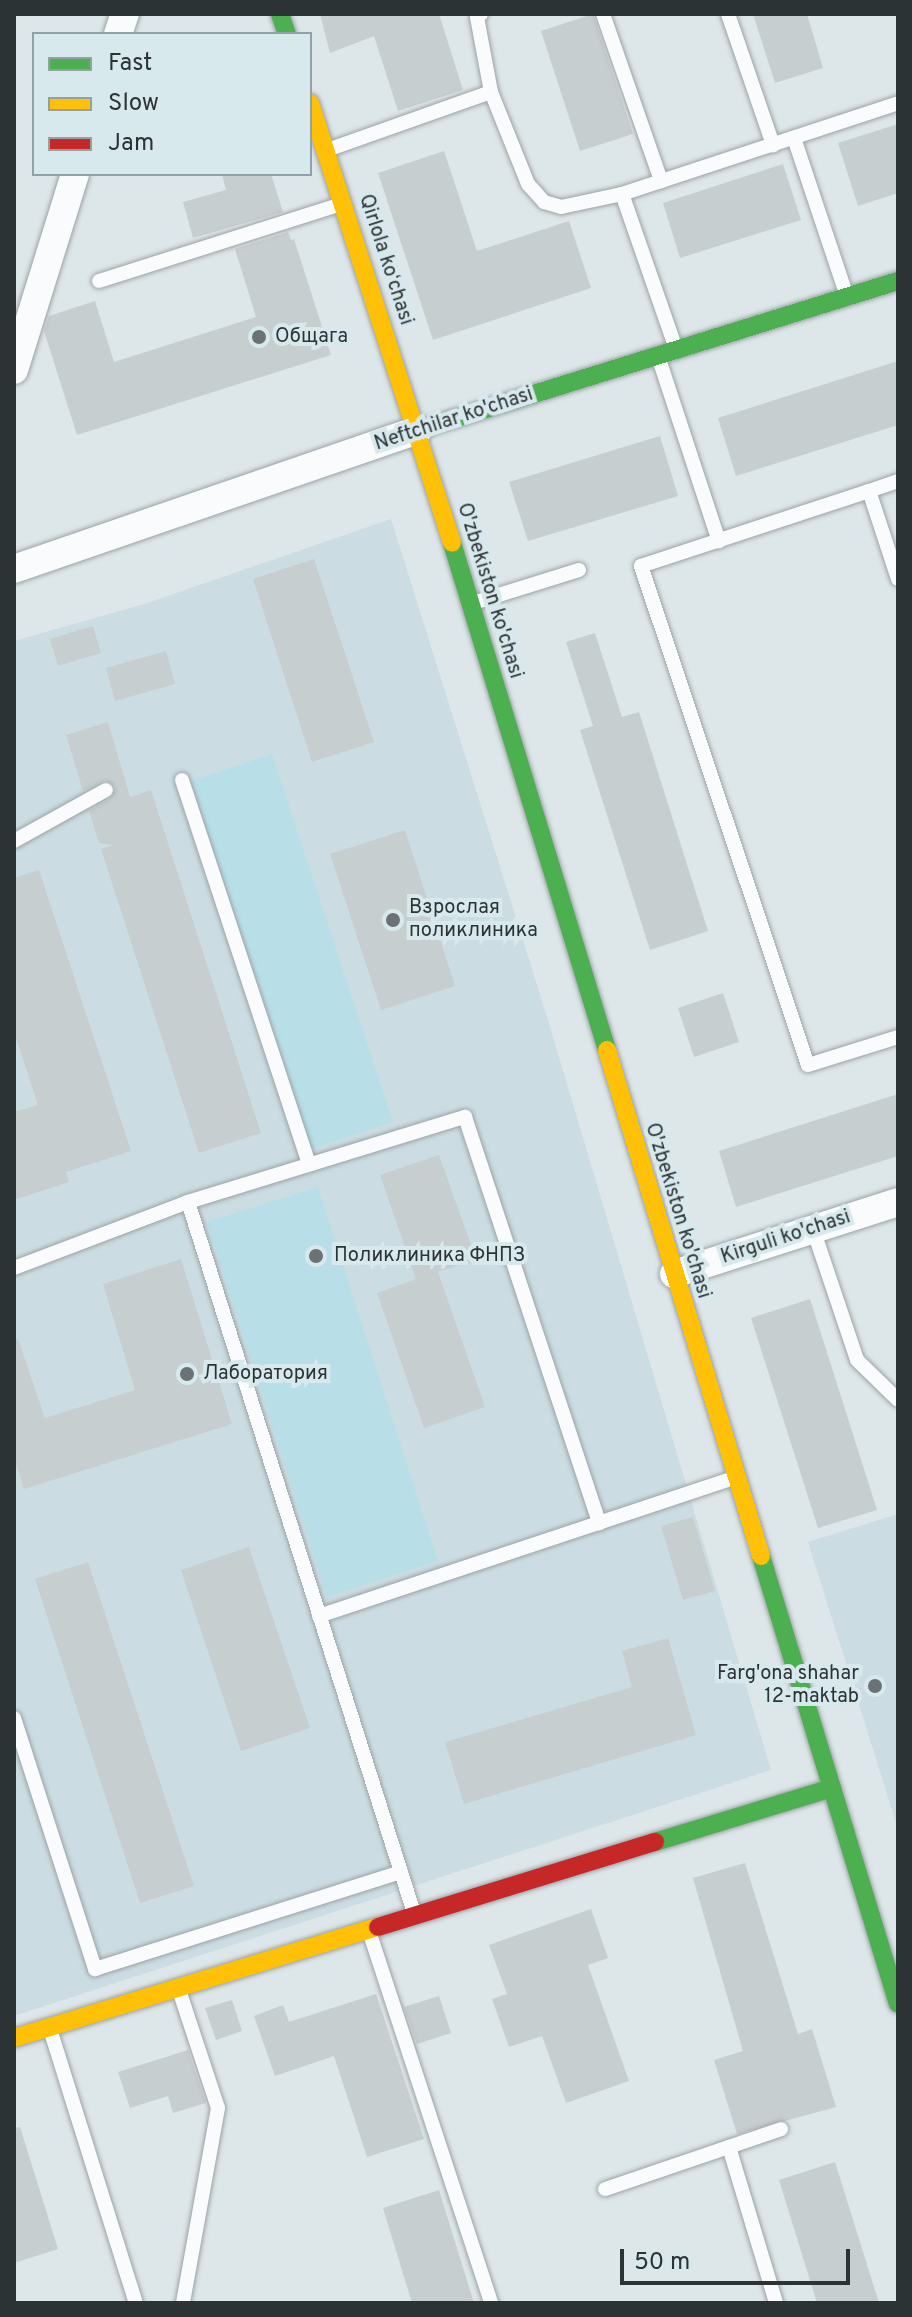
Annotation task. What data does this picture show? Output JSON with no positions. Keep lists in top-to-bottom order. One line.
{"streets":{"street":["Qirlola koʻchasi","Neftchilar ko'chasi","O'zbekiston ko'chasi","Kirguli ko'chasi"]},"crossings":[["Qirlola koʻchasi","Neftchilar ko'chasi"],["Qirlola koʻchasi","O'zbekiston ko'chasi"],["Neftchilar ko'chasi","O'zbekiston ko'chasi"],["O'zbekiston ko'chasi","Kirguli ko'chasi"]],"places":["Общага","Взрослая поликлиника","Поликлиника ФНПЗ","Лаборатория","Farg'ona shahar 12-maktab"],"legend":["Fast","Slow","Jam"],"scale_bar":"50 m"}
